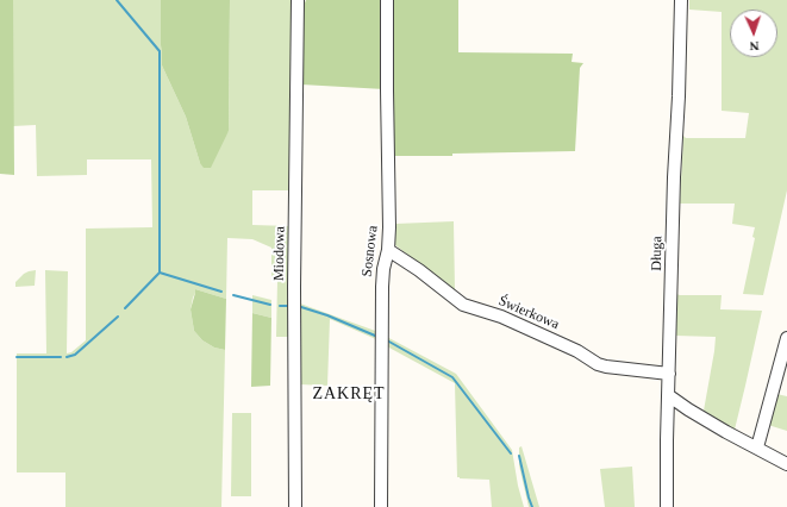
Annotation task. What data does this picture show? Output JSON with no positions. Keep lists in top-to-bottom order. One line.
{"streets":{"street":["Sosnowa","Miodowa","Długa","Świerkowa"]},"crossings":[["Sosnowa","Świerkowa"],["Długa","Świerkowa"]],"districts":["ZAKRĘT"],"north":"bottom"}
